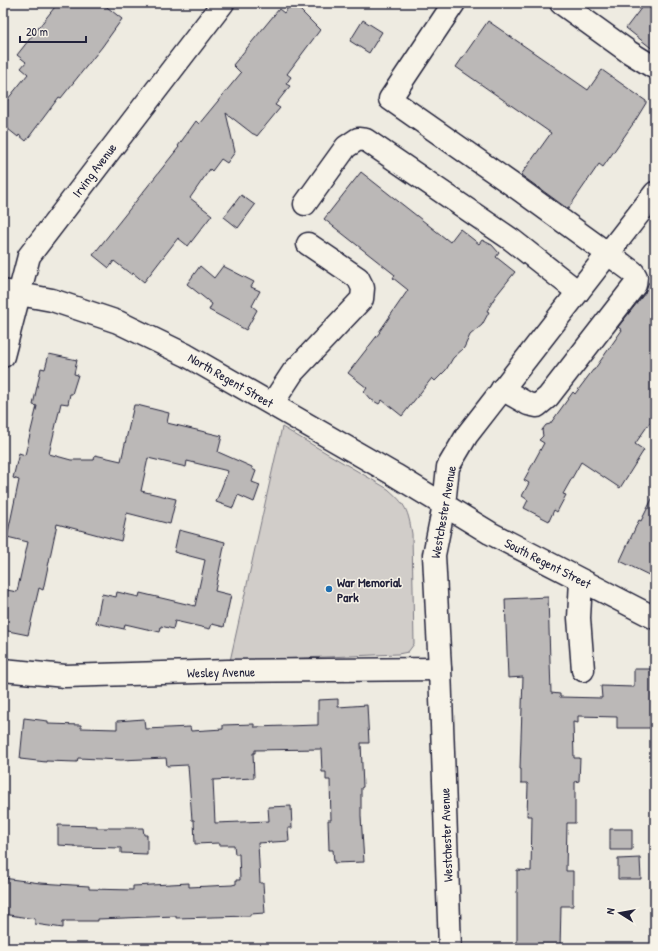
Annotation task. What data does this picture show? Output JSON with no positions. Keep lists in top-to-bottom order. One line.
{"streets":{"street":["Irving Avenue","North Regent Street","Westchester Avenue","South Regent Street","Wesley Avenue"]},"crossings":[["Irving Avenue","North Regent Street"],["North Regent Street","Westchester Avenue"],["North Regent Street","South Regent Street"],["Westchester Avenue","South Regent Street"],["Westchester Avenue","Wesley Avenue"]],"places":["War Memorial Park"],"scale_bar":"20 m","north":"left"}
